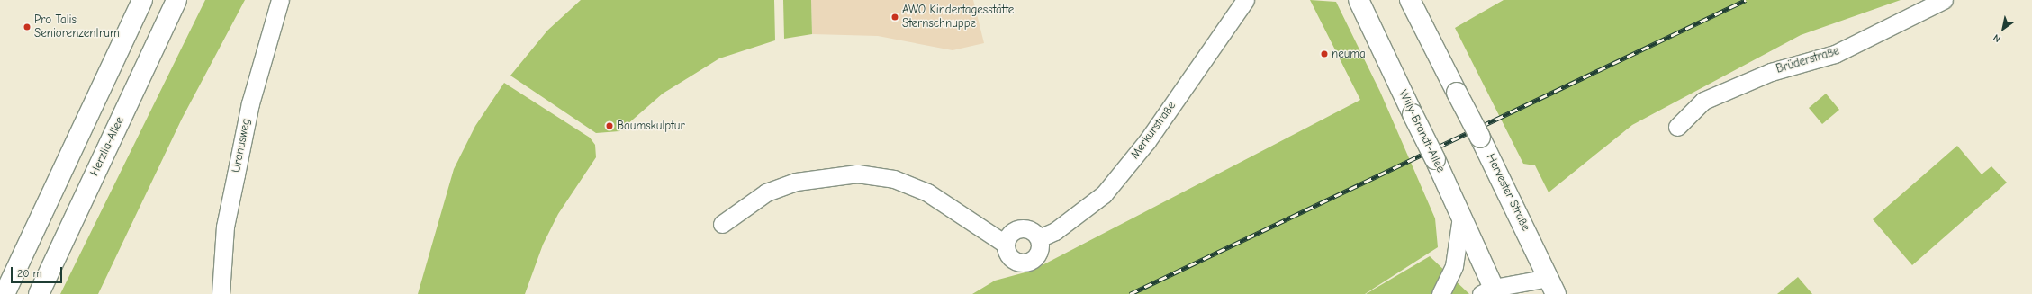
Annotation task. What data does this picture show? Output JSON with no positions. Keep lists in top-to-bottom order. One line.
{"streets":{"main road":["Willy-Brandt-Allee","Herzlia-Allee","Hervester Straße"],"street":["Brüderstraße","Merkurstraße","Uranusweg"]},"places":["AWO Kindertagesstätte Sternschnuppe","Pro Talis Seniorenzentrum","neuma","Baumskulptur"],"scale_bar":"20 m","north":"bottom left"}
